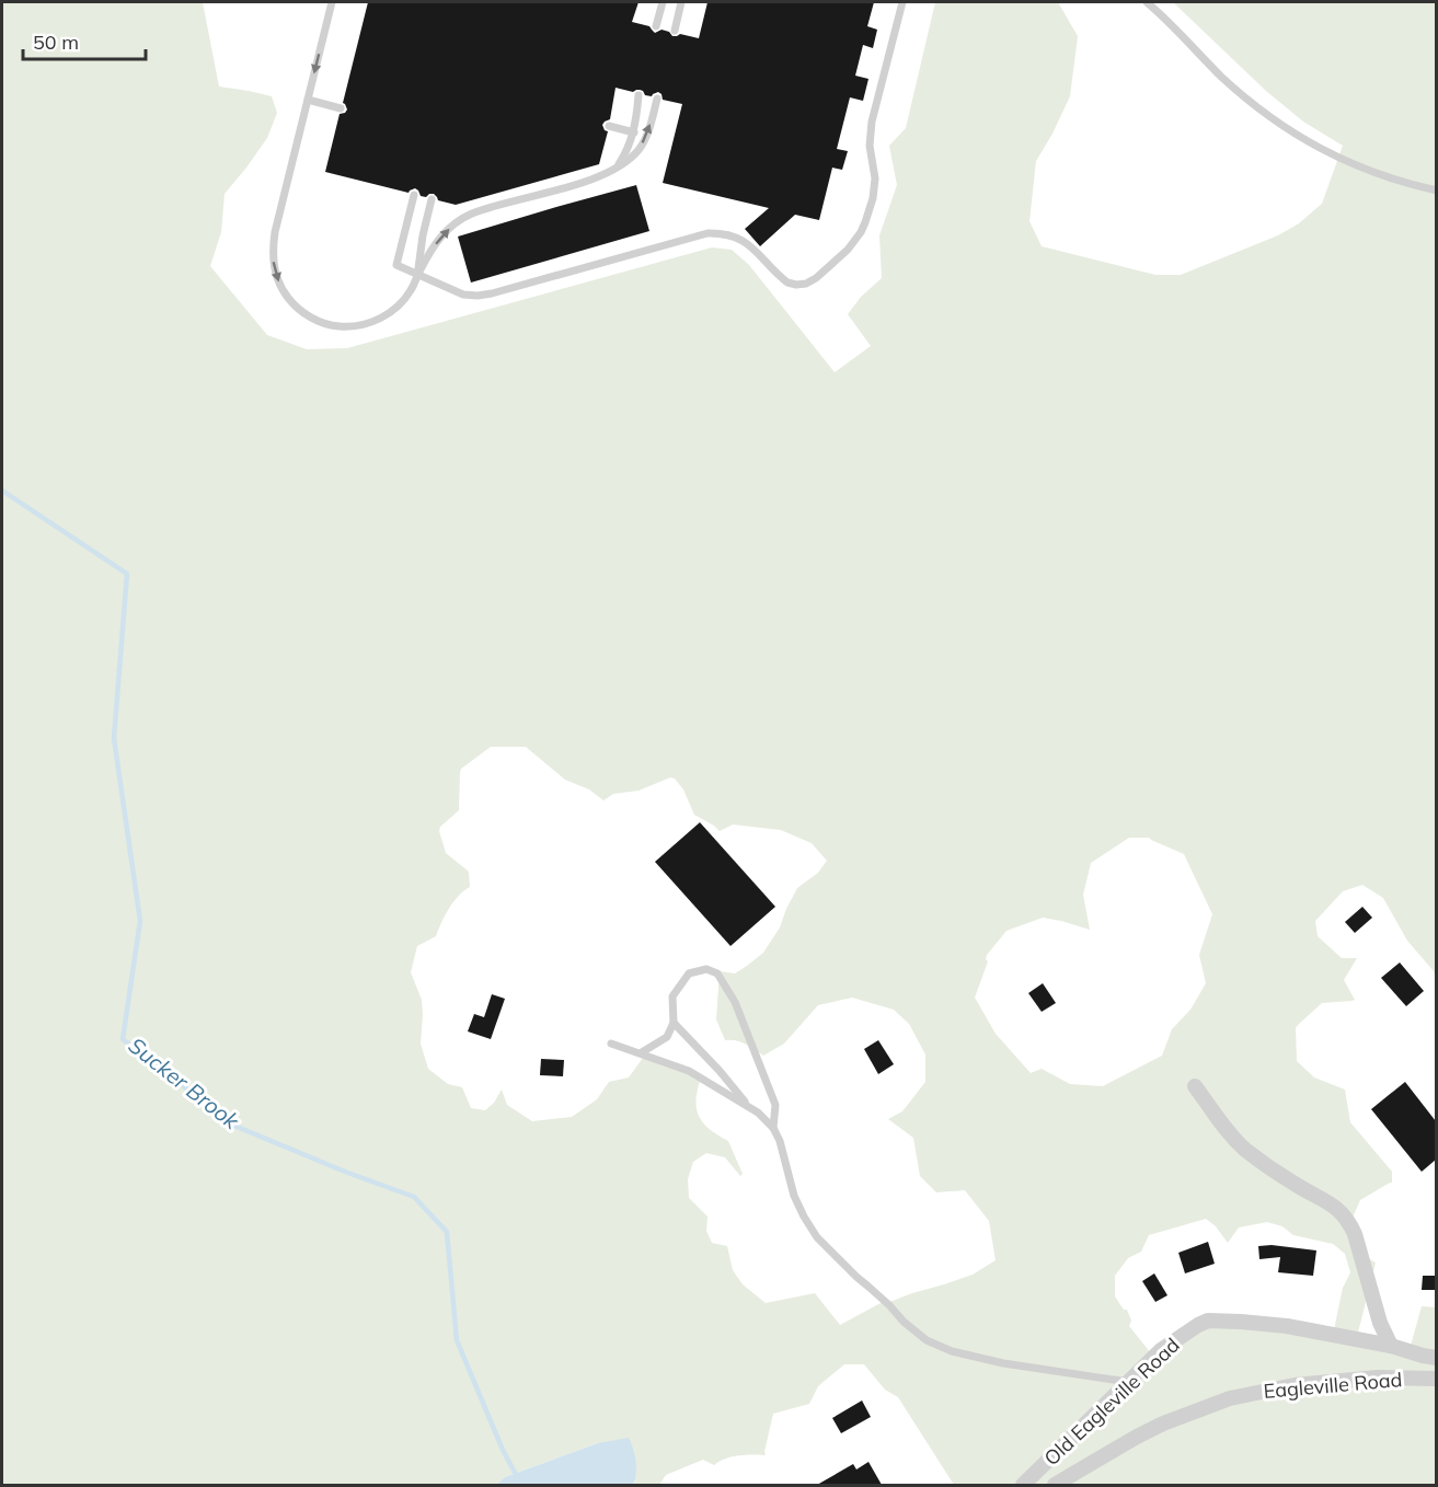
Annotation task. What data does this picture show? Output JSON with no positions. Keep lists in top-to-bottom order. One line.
{"streets":{"street":["Eagleville Road","Old Eagleville Road"]},"water":["Sucker Brook"],"scale_bar":"50 m"}
